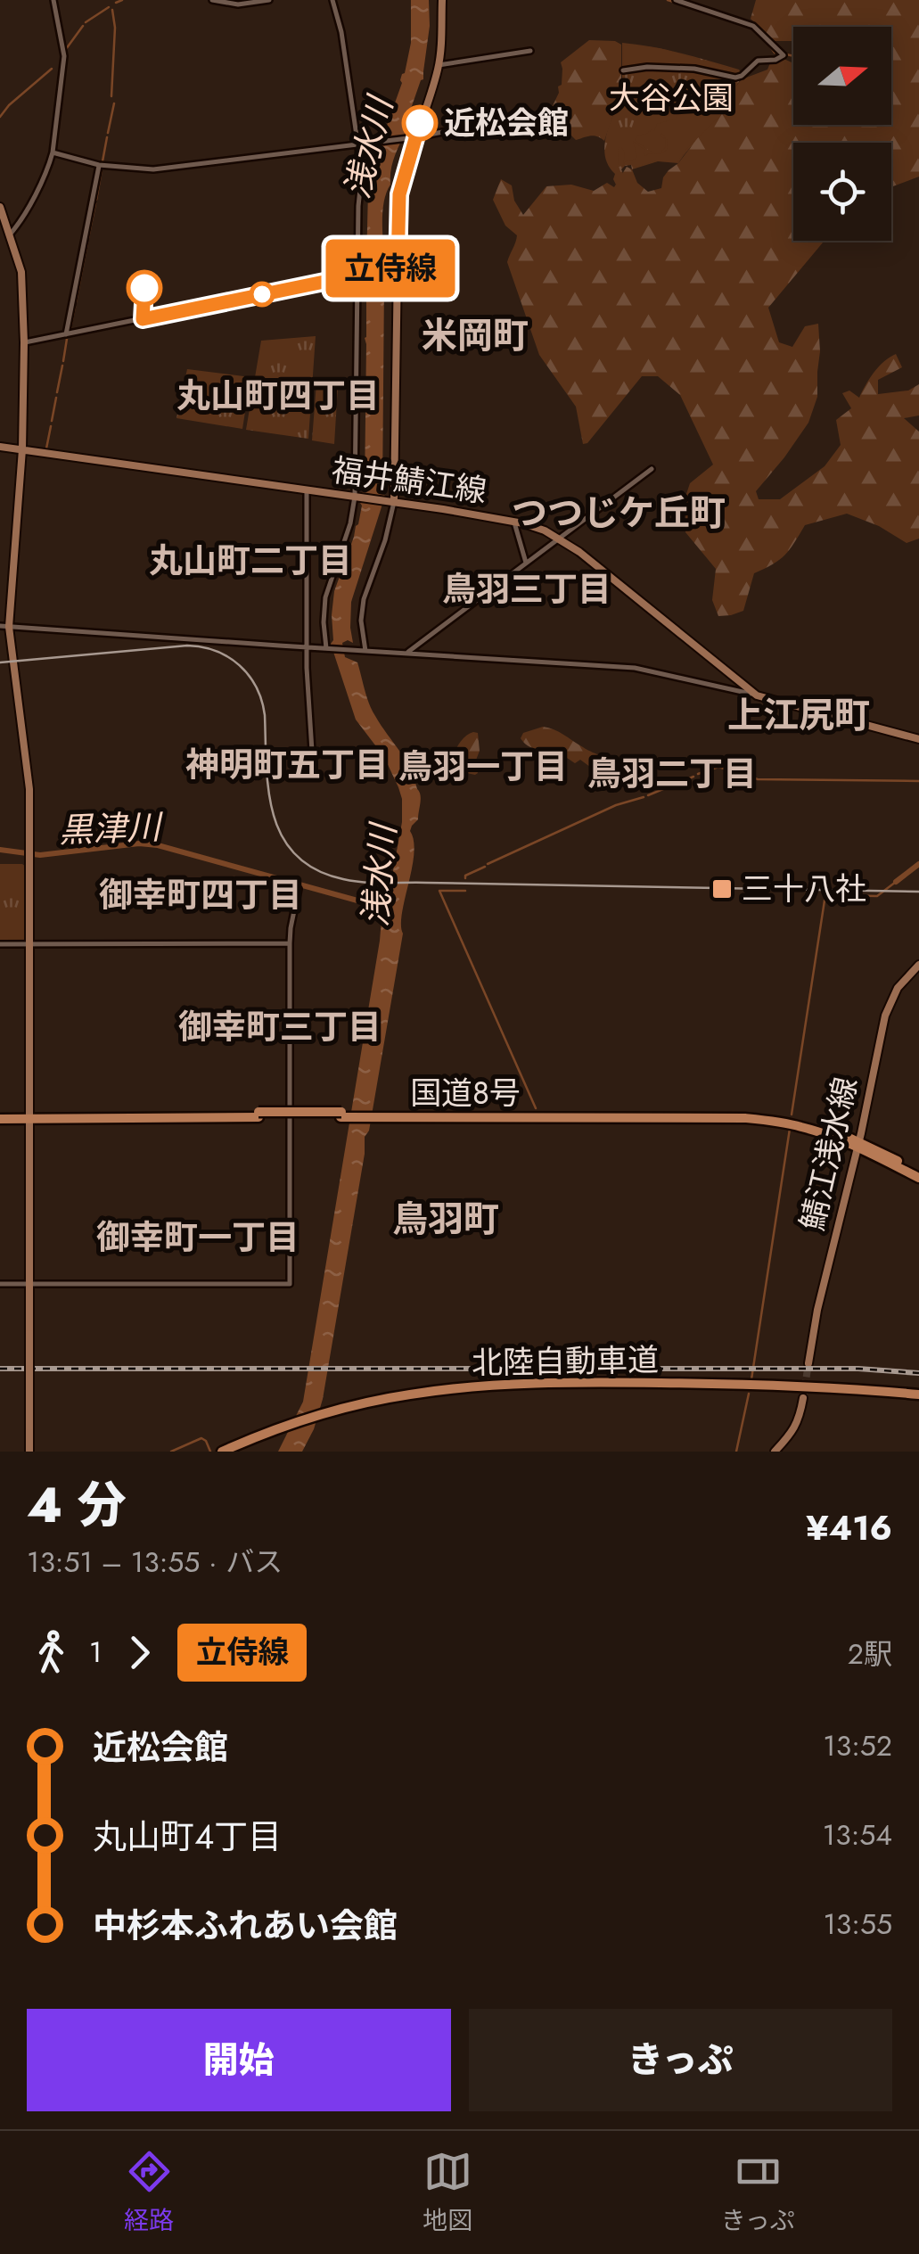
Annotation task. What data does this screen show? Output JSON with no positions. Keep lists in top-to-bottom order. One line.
{"streets":{"highway":["国道8号","北陸自動車道"],"main road":["福井鯖江線","鯖江浅水線"]},"crossings":[["国道8号","鯖江浅水線"]],"districts":["米岡町","丸山町四丁目","つつじケ丘町","丸山町二丁目","鳥羽三丁目","上江尻町","神明町五丁目","鳥羽一丁目","鳥羽二丁目","御幸町四丁目","御幸町三丁目","鳥羽町","御幸町一丁目"],"water":["浅水川","黒津川"],"parks":["大谷公園"],"places":{"other":["近松会館"],"transit":["三十八社"]},"lines":["bus line 立侍線"],"north":"right","page":{"on_map":"立侍線","heading":["4 分","13:51 – 13:55 · バス","¥416"],"legs":["1","立侍線","2駅"],"list":[{"name":"近松会館","value":"13:52"},{"name":"丸山町４丁目","value":"13:54"},{"name":"中杉本ふれあい会館","value":"13:55"}],"buttons":["開始","きっぷ"],"tabs":["経路","地図","きっぷ"]}}
